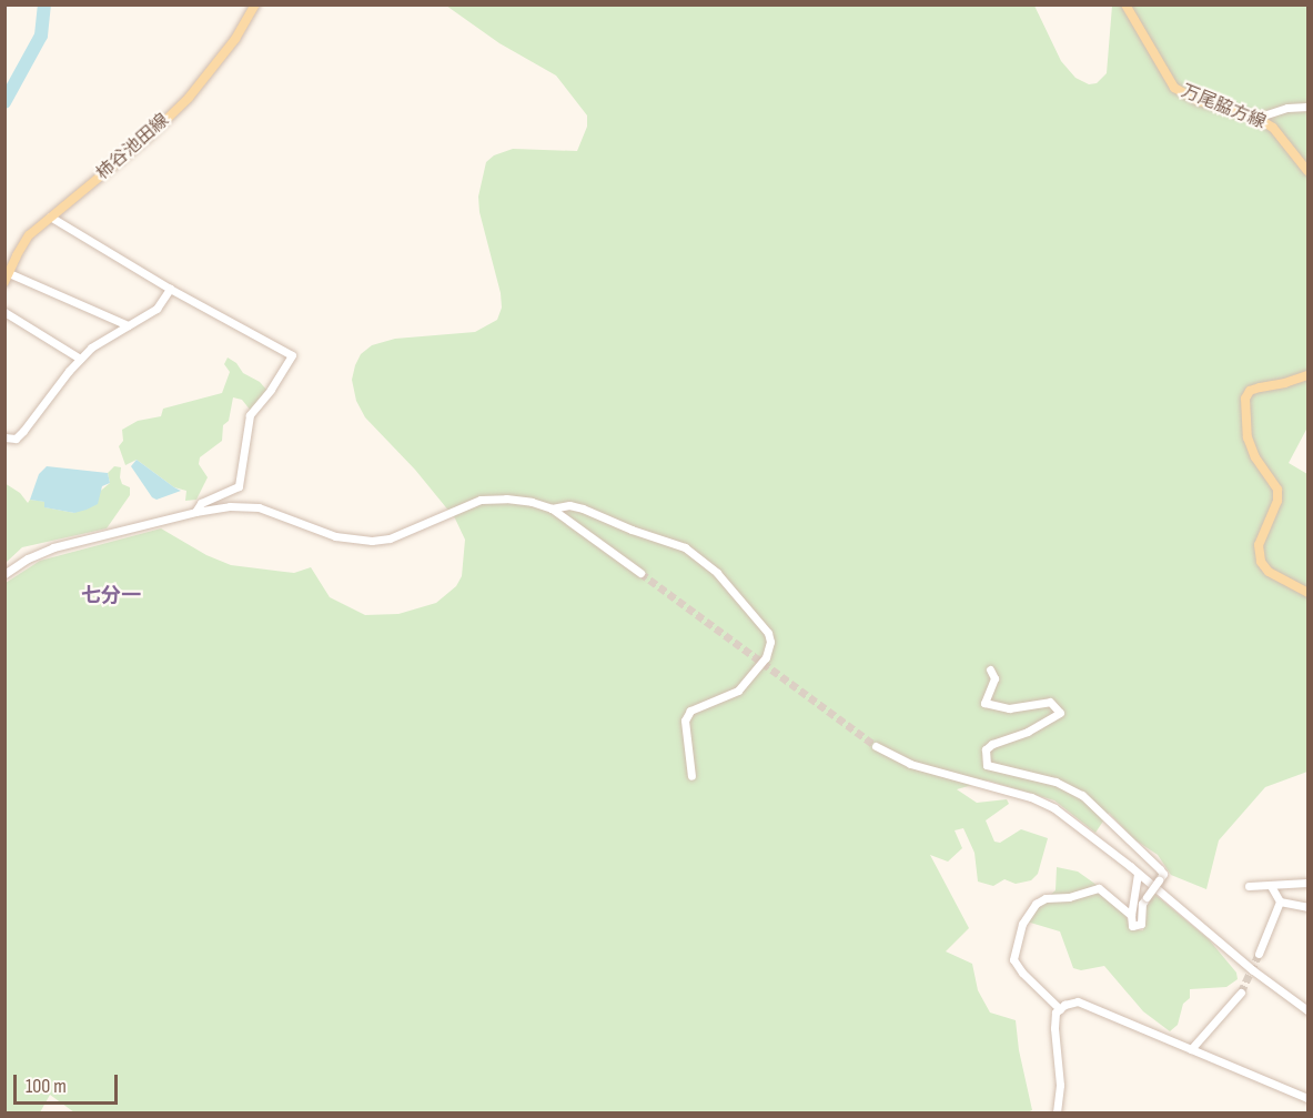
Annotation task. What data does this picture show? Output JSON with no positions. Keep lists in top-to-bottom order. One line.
{"streets":{"main road":["万尾脇方線","柿谷池田線"]},"districts":["七分一"],"scale_bar":"100 m"}
